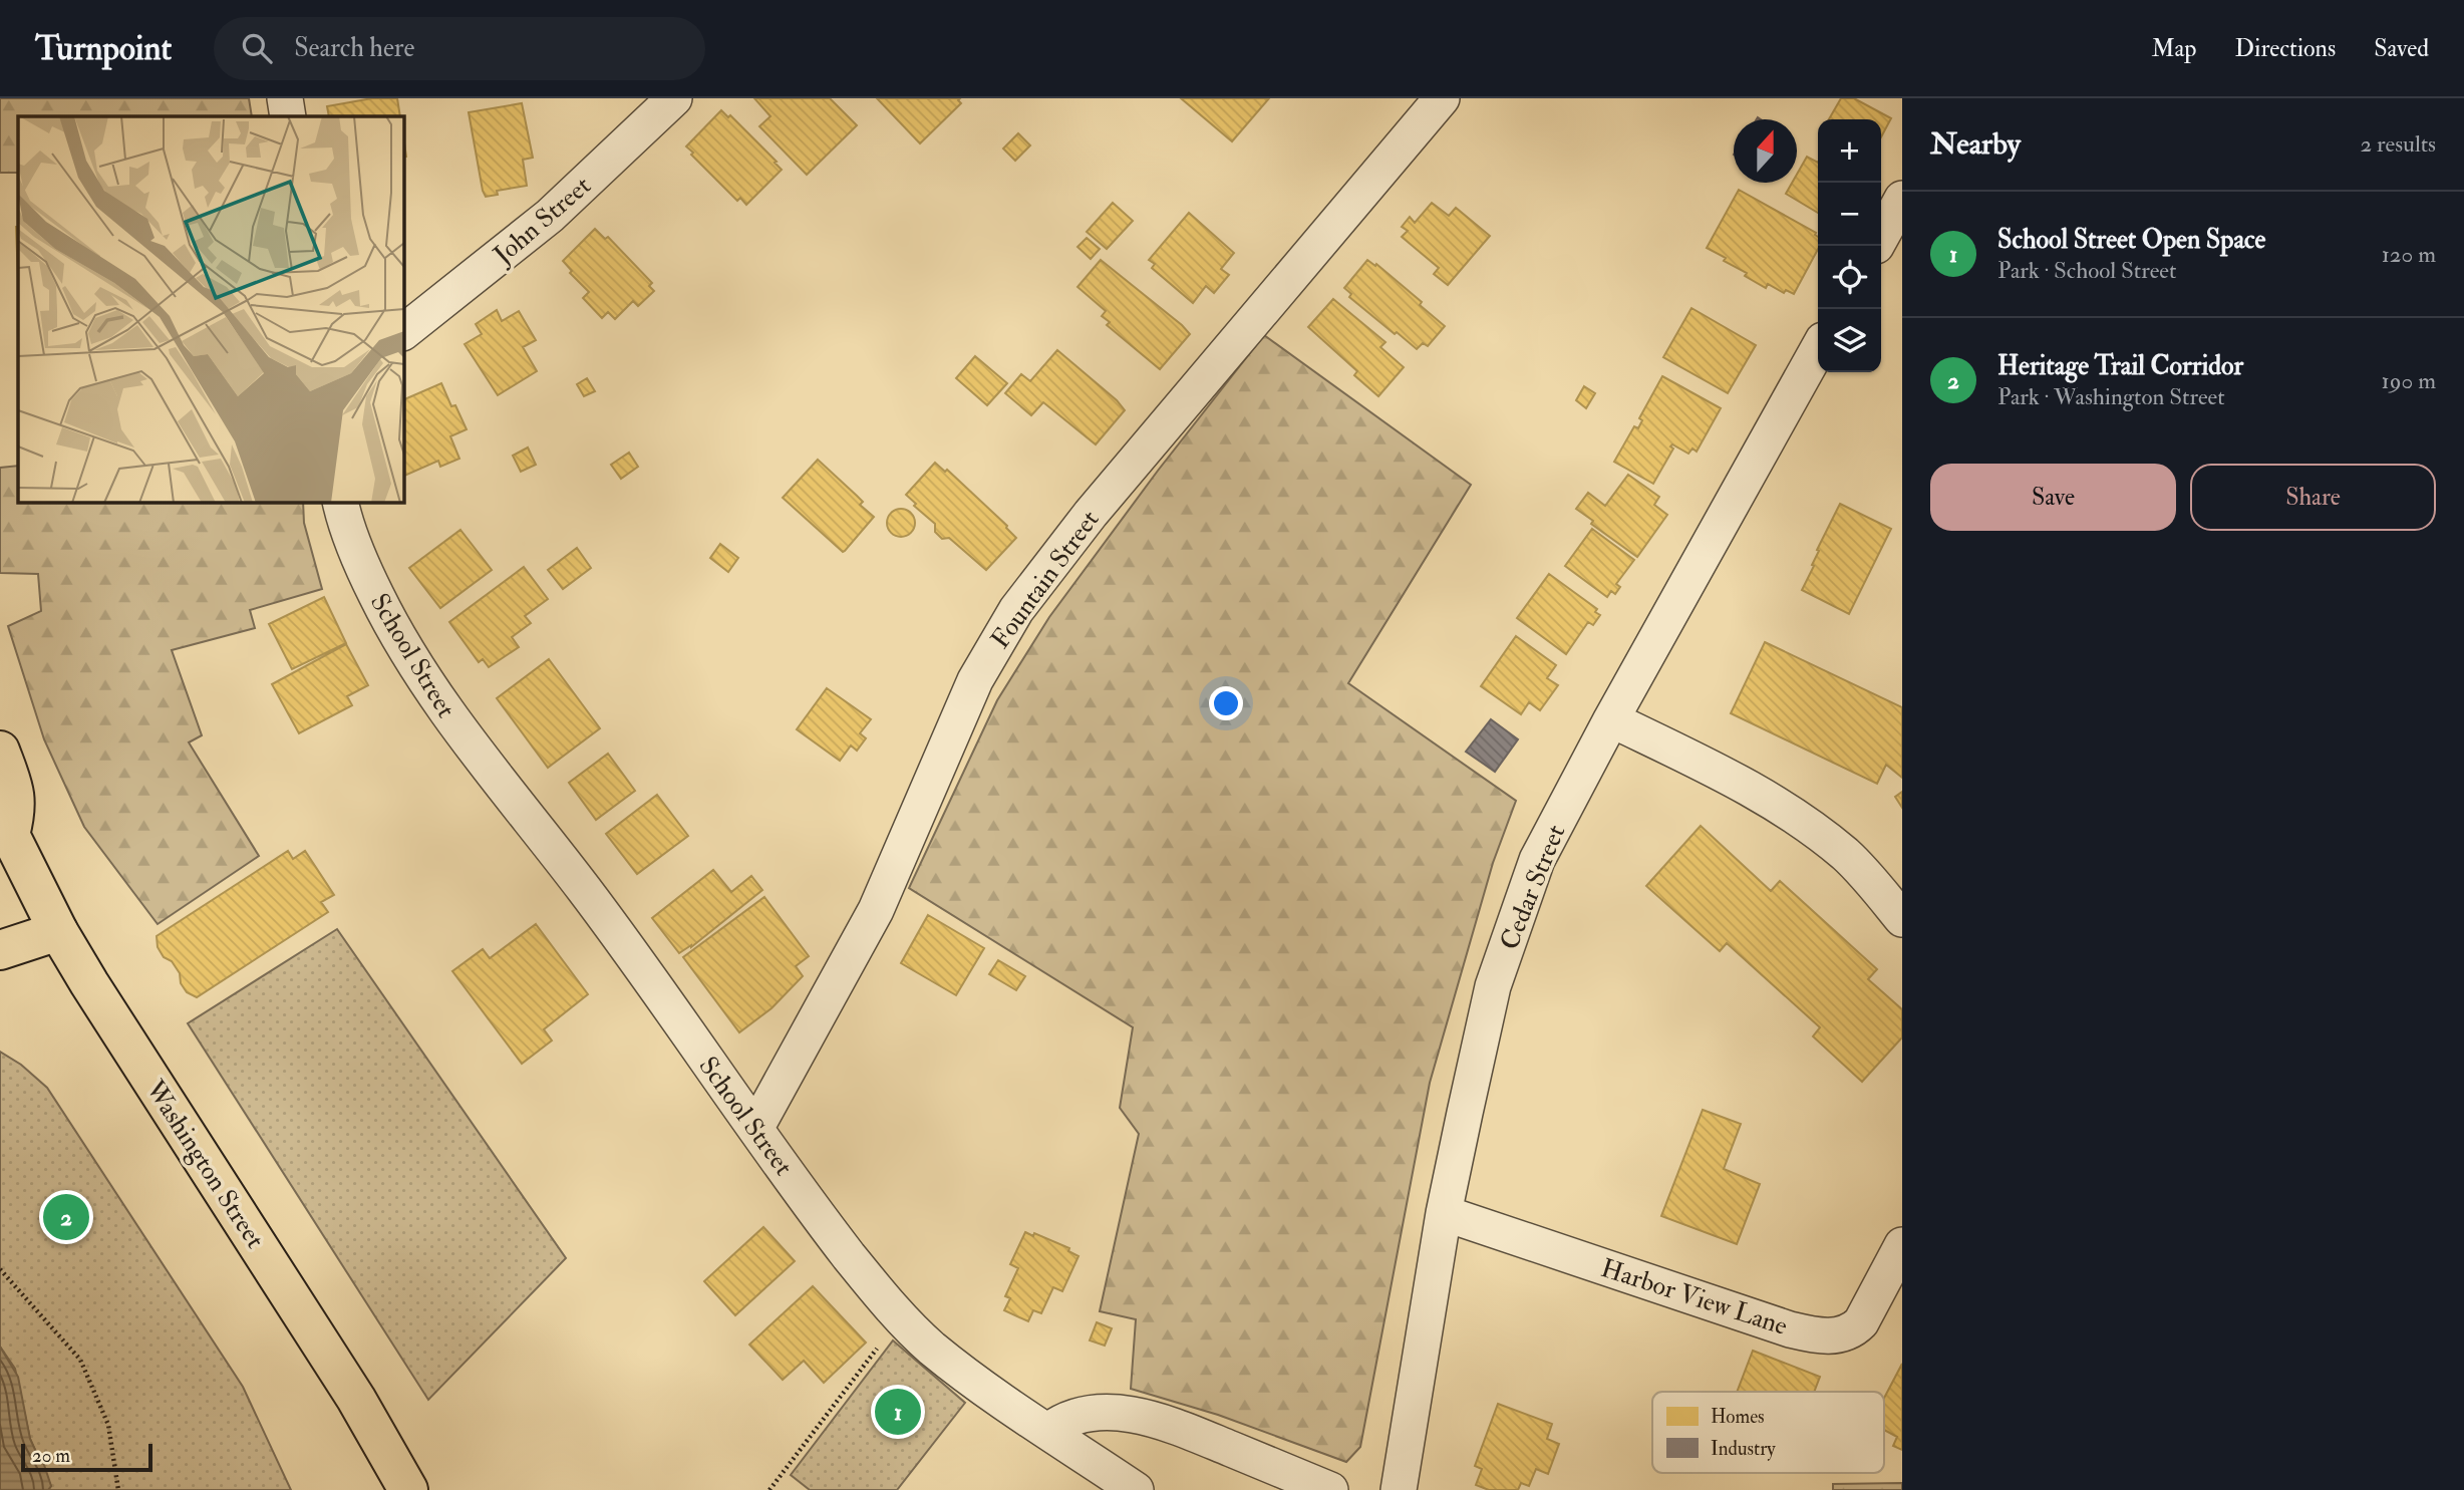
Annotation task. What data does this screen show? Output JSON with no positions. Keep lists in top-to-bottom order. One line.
{"streets":{"main road":["Washington Street"],"street":["John Street","Fountain Street","School Street","Cedar Street","Harbor View Lane"]},"crossings":[["Fountain Street","School Street"],["Cedar Street","Harbor View Lane"]],"legend":["Homes","Industry"],"scale_bar":"20 m","north":"top","page":{"header":"Turnpoint","search":"Search here","nav":["Map","Directions","Saved"],"heading":["Nearby","2 results"],"map_buttons":["+","−"],"list":[{"mark":"1","name":"School Street Open Space","note":"Park · School Street","value":"120 m"},{"mark":"2","name":"Heritage Trail Corridor","note":"Park · Washington Street","value":"190 m"}],"buttons":["Save","Share"],"pins":["2","1"],"scale":"20 m"}}
